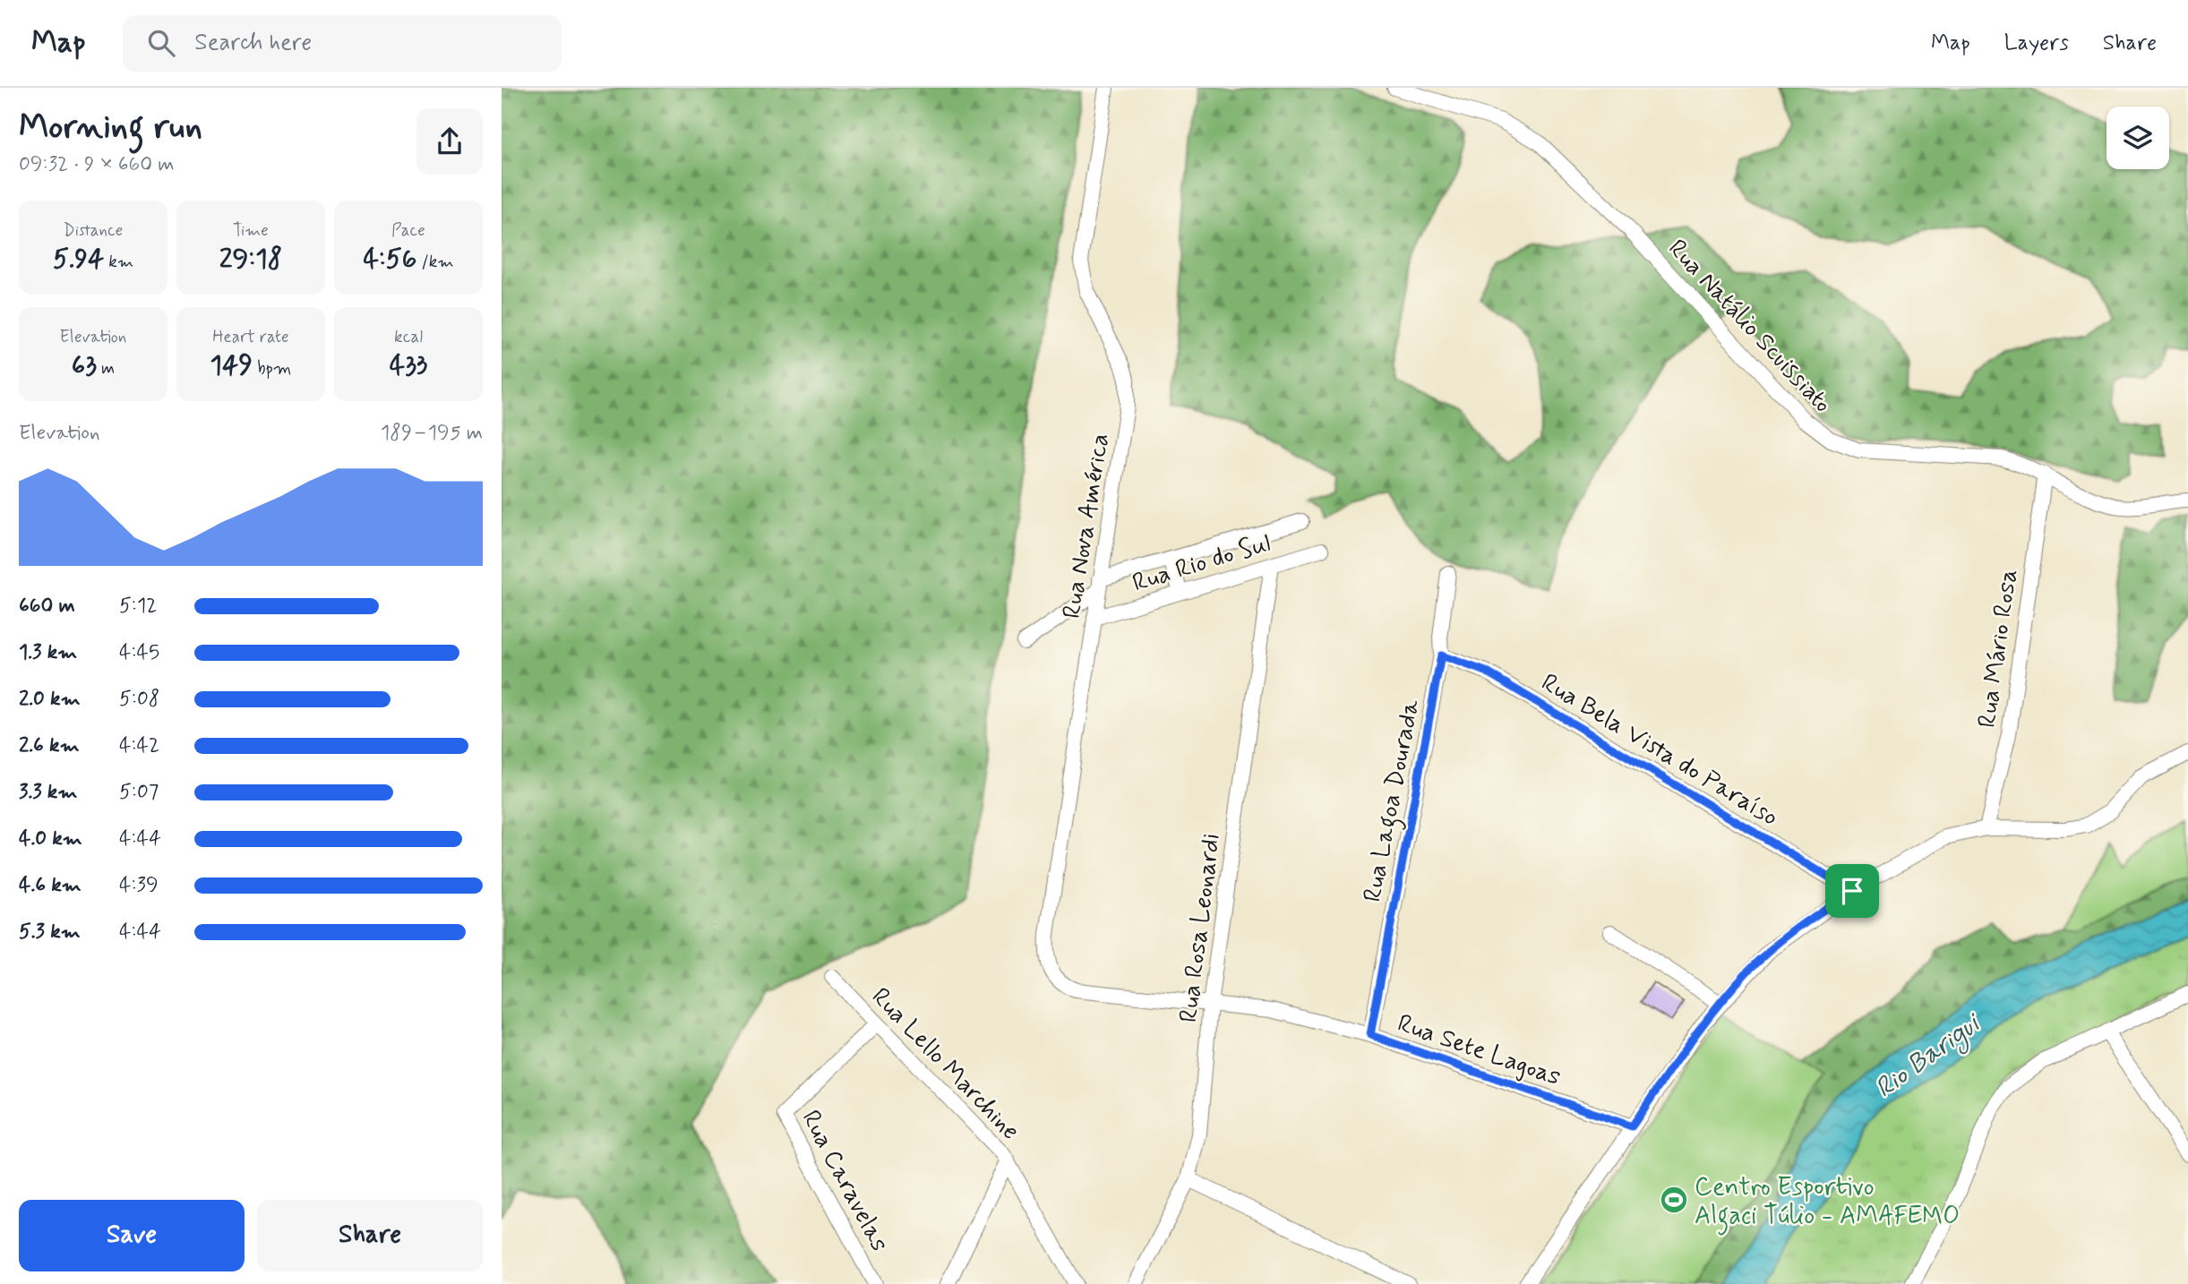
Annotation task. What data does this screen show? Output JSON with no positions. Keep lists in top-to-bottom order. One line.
{"streets":{"street":["Rua Natálio Scuissiato","Rua Nova América","Rua Rio do Sul","Rua Mário Rosa","Rua Bela Vista do Paraíso","Rua Lagoa Dourada","Rua Rosa Leonardi","Rua Sete Lagoas","Rua Lello Marchine","Rua Caravelas"]},"crossings":[["Rua Natálio Scuissiato","Rua Mário Rosa"],["Rua Nova América","Rua Rio do Sul"],["Rua Nova América","Rua Sete Lagoas"],["Rua Rio do Sul","Rua Rosa Leonardi"],["Rua Bela Vista do Paraíso","Rua Lagoa Dourada"],["Rua Lagoa Dourada","Rua Sete Lagoas"],["Rua Rosa Leonardi","Rua Sete Lagoas"],["Rua Lello Marchine","Rua Caravelas"]],"water":["Rio Barigui"],"places":{"sports":["Centro Esportivo Algaci Túlio - AMAFEMO"]},"page":{"header":"Map","search":"Search here","nav":["Map","Layers","Share"],"heading":["Morning run","09:32 · 9 × 660 m"],"stats":[["Distance","5.94 km"],["Time","29:18"],["Pace","4:56 /km"],["Elevation","63 m"],["Heart rate","149 bpm"],["kcal","433"]],"chart":["Elevation","189–195 m"],"list":[{"name":"660 m","note":"5:12"},{"name":"1.3 km","note":"4:45"},{"name":"2.0 km","note":"5:08"},{"name":"2.6 km","note":"4:42"},{"name":"3.3 km","note":"5:07"},{"name":"4.0 km","note":"4:44"},{"name":"4.6 km","note":"4:39"},{"name":"5.3 km","note":"4:44"}],"buttons":["Save","Share"]}}
